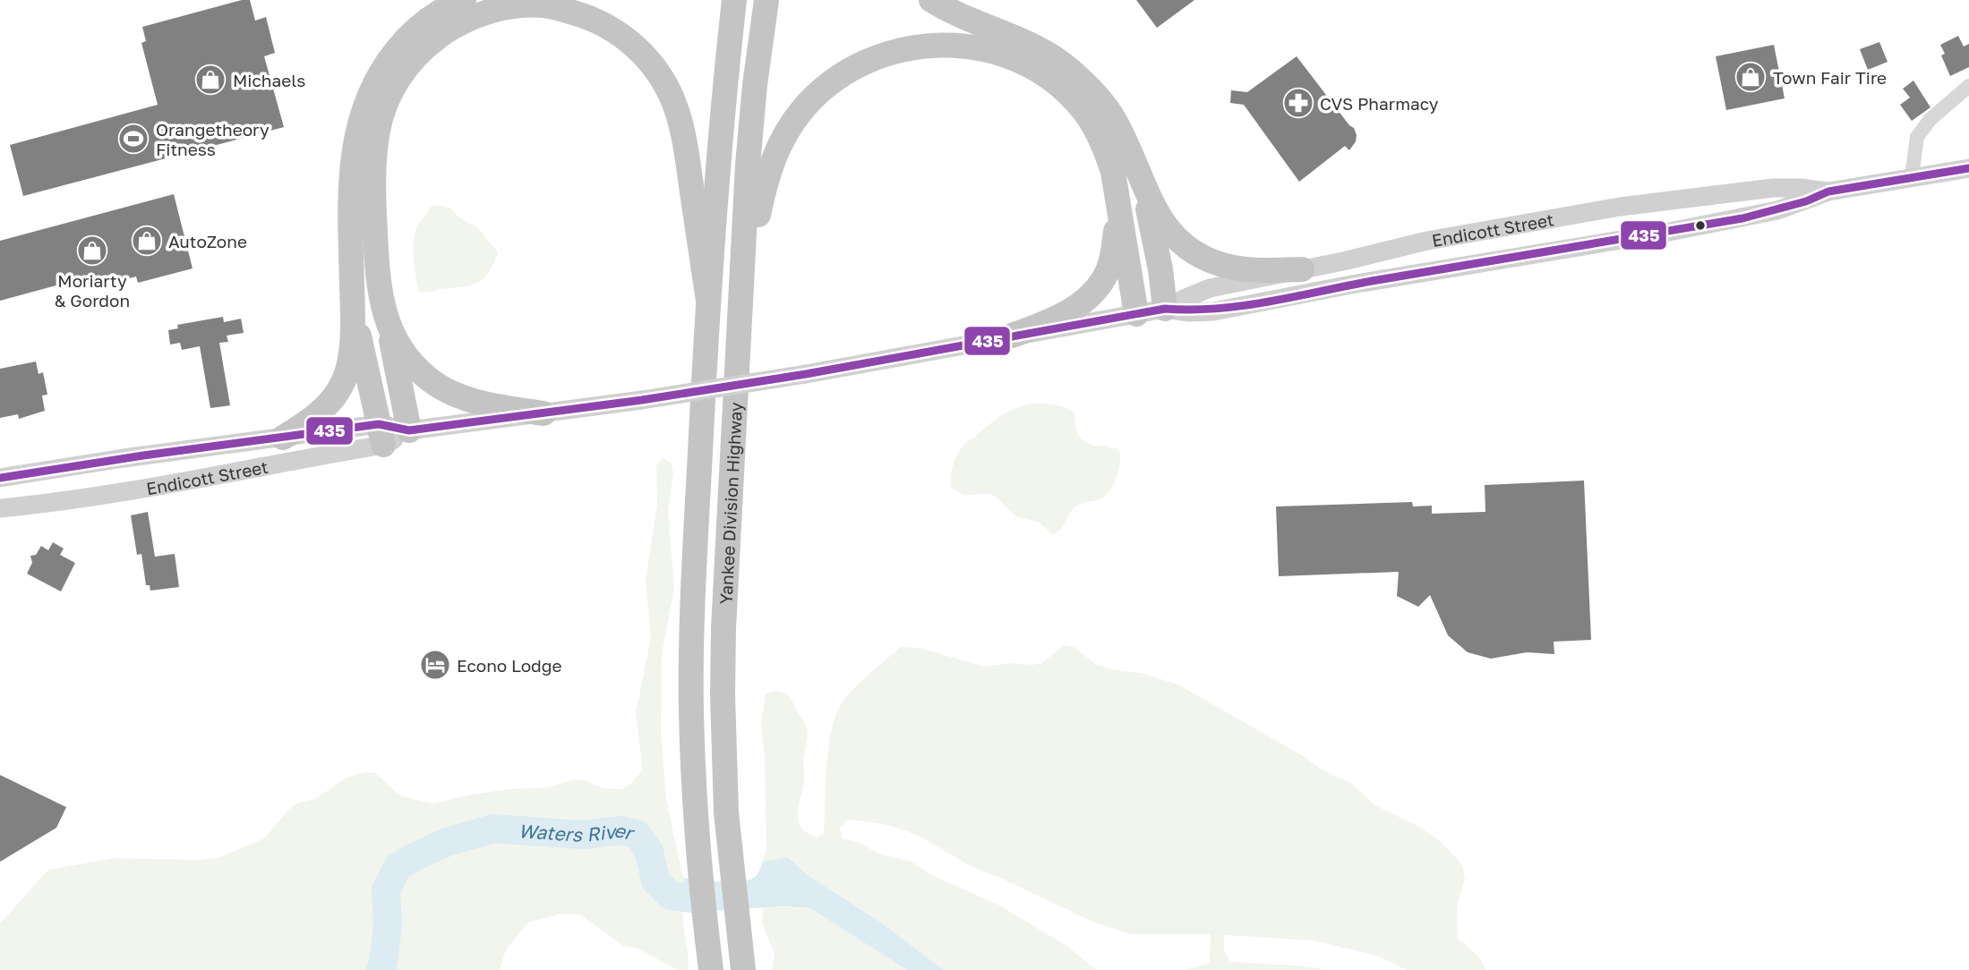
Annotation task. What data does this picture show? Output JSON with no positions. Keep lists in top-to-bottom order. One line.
{"streets":{"highway":["Yankee Division Highway"],"main road":["Endicott Street"]},"water":["Waters River"],"places":{"shop":["Town Fair Tire","Michaels","AutoZone","Moriarty & Gordon"],"pharmacy":["CVS Pharmacy"],"sports":["Orangetheory Fitness"],"hotel":["Econo Lodge"]},"lines":["transit line 435"]}
